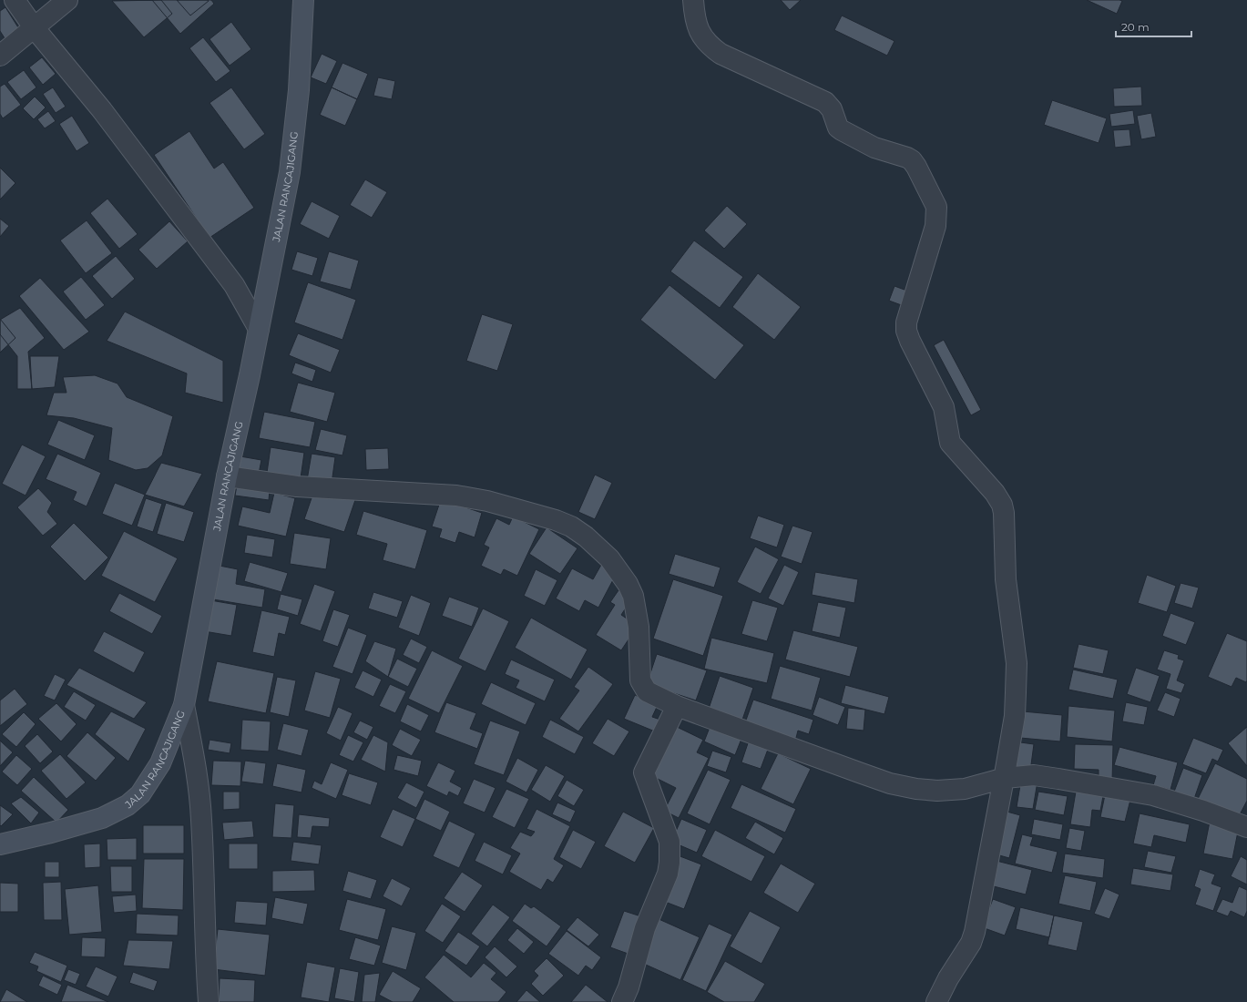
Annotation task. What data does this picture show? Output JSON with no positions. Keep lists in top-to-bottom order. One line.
{"streets":{"main road":["JALAN RANCAJIGANG"]},"scale_bar":"20 m"}
